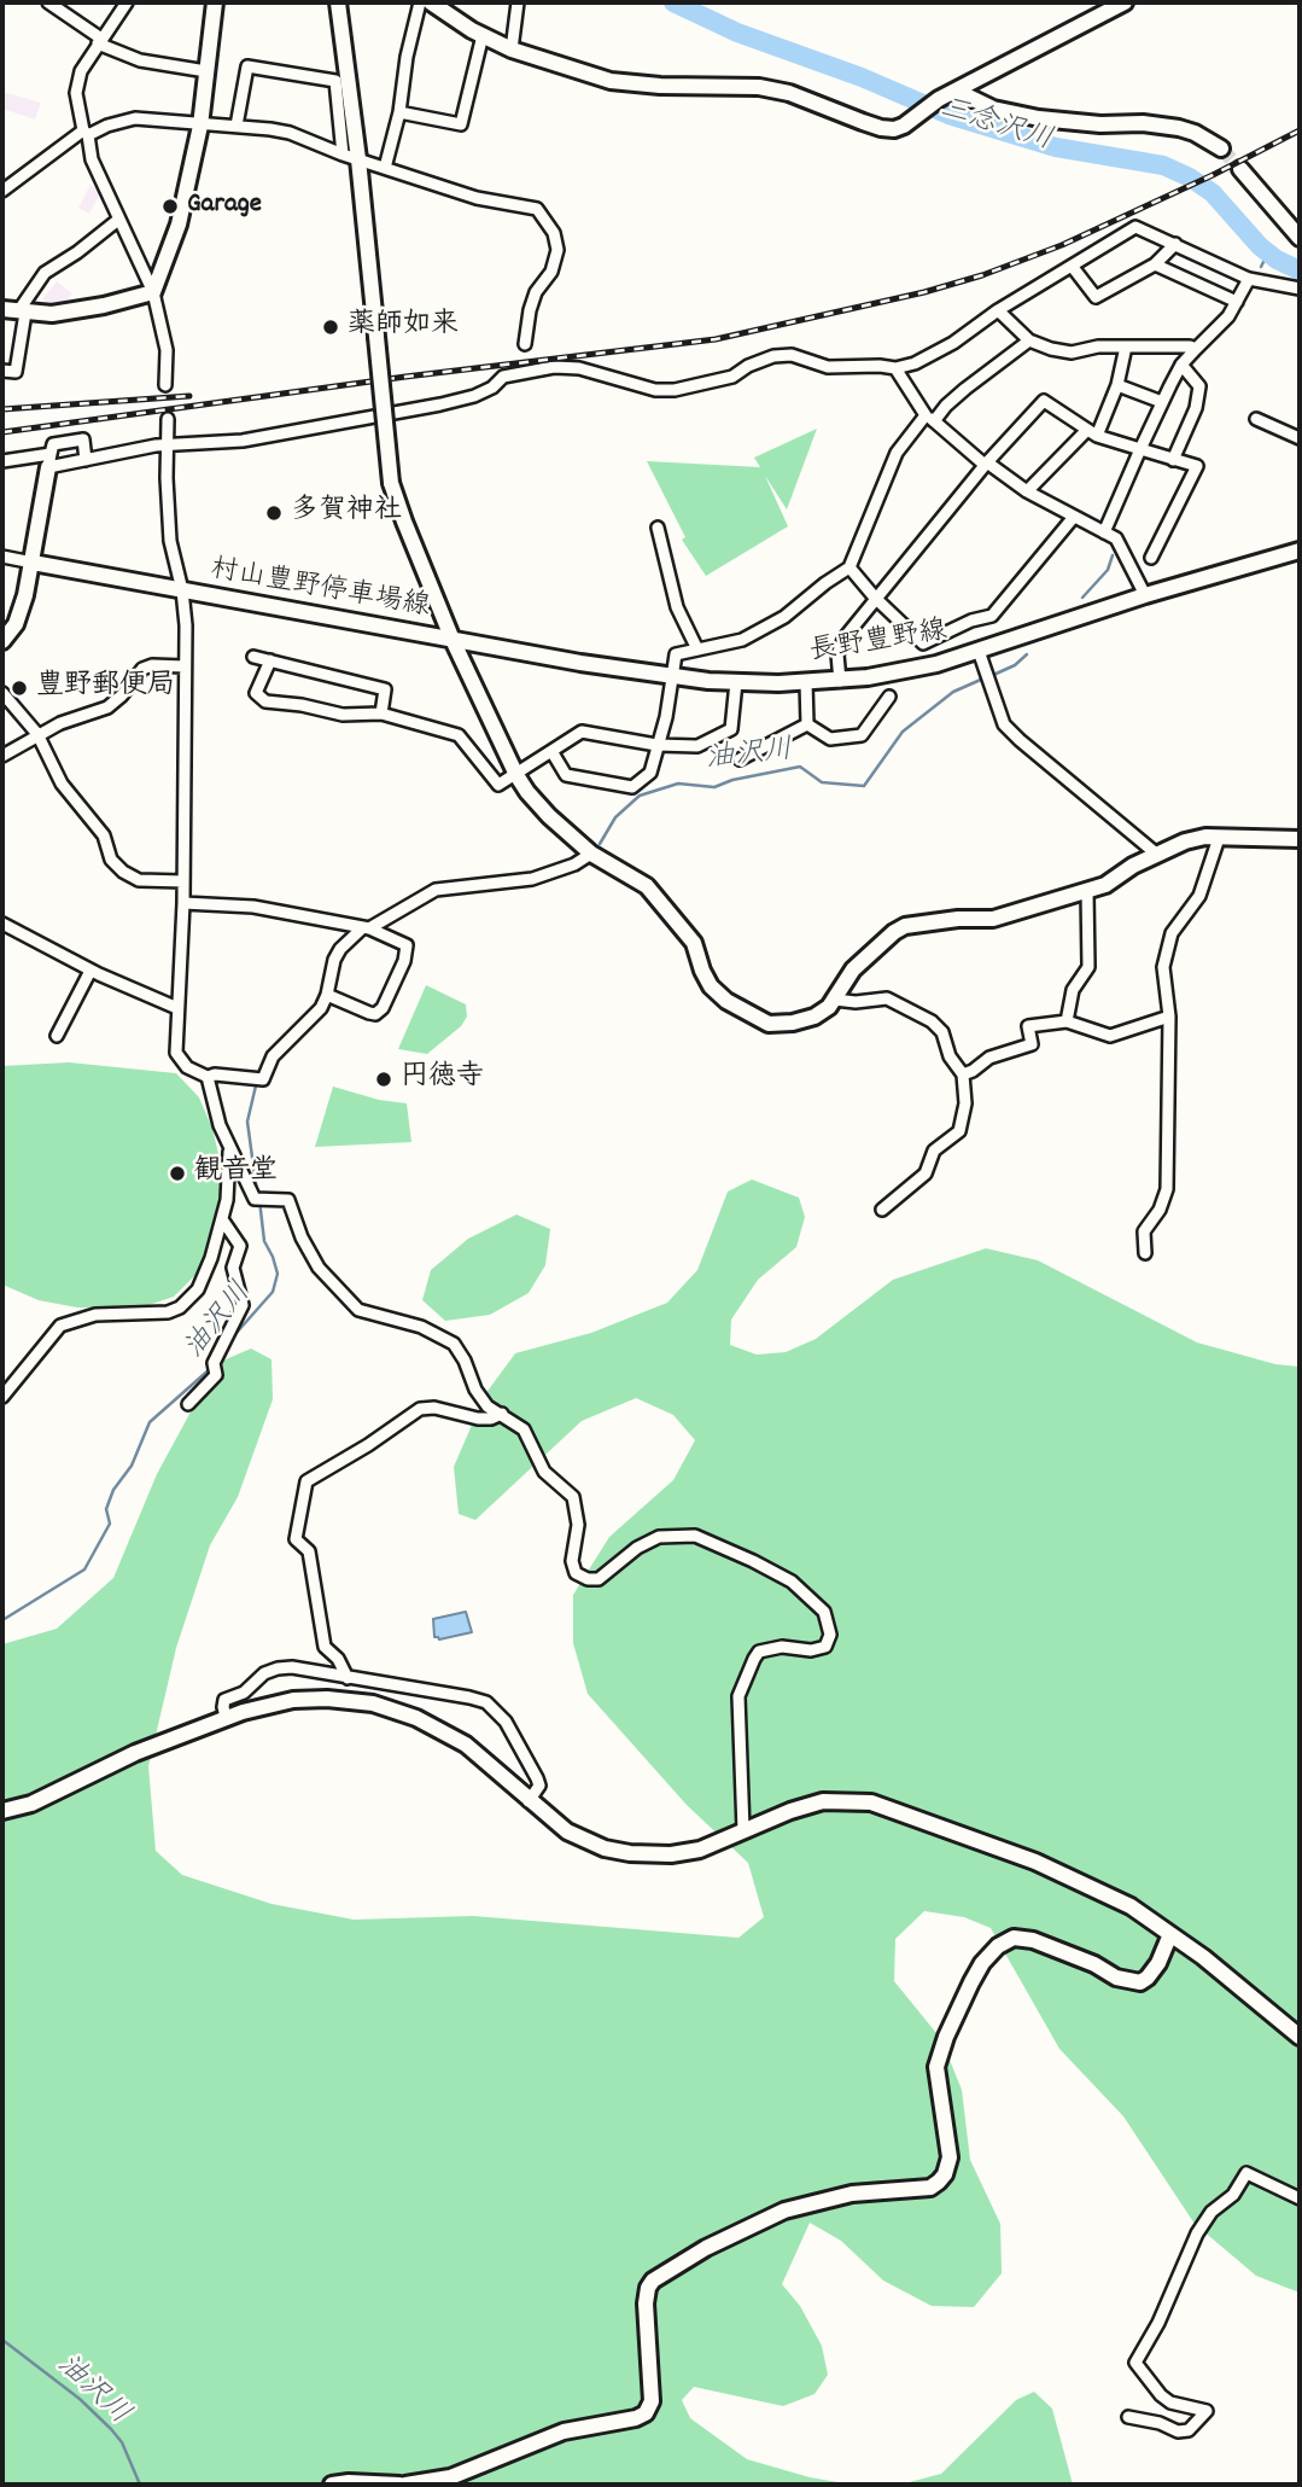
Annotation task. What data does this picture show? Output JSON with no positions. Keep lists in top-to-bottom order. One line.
{"streets":{"street":["村山豊野停車場線","長野豊野線"]},"crossings":[["村山豊野停車場線","長野豊野線"]],"water":["三念沢川","油沢川"],"places":["Garage","薬師如来","多賀神社","豊野郵便局","円徳寺","観音堂"]}
